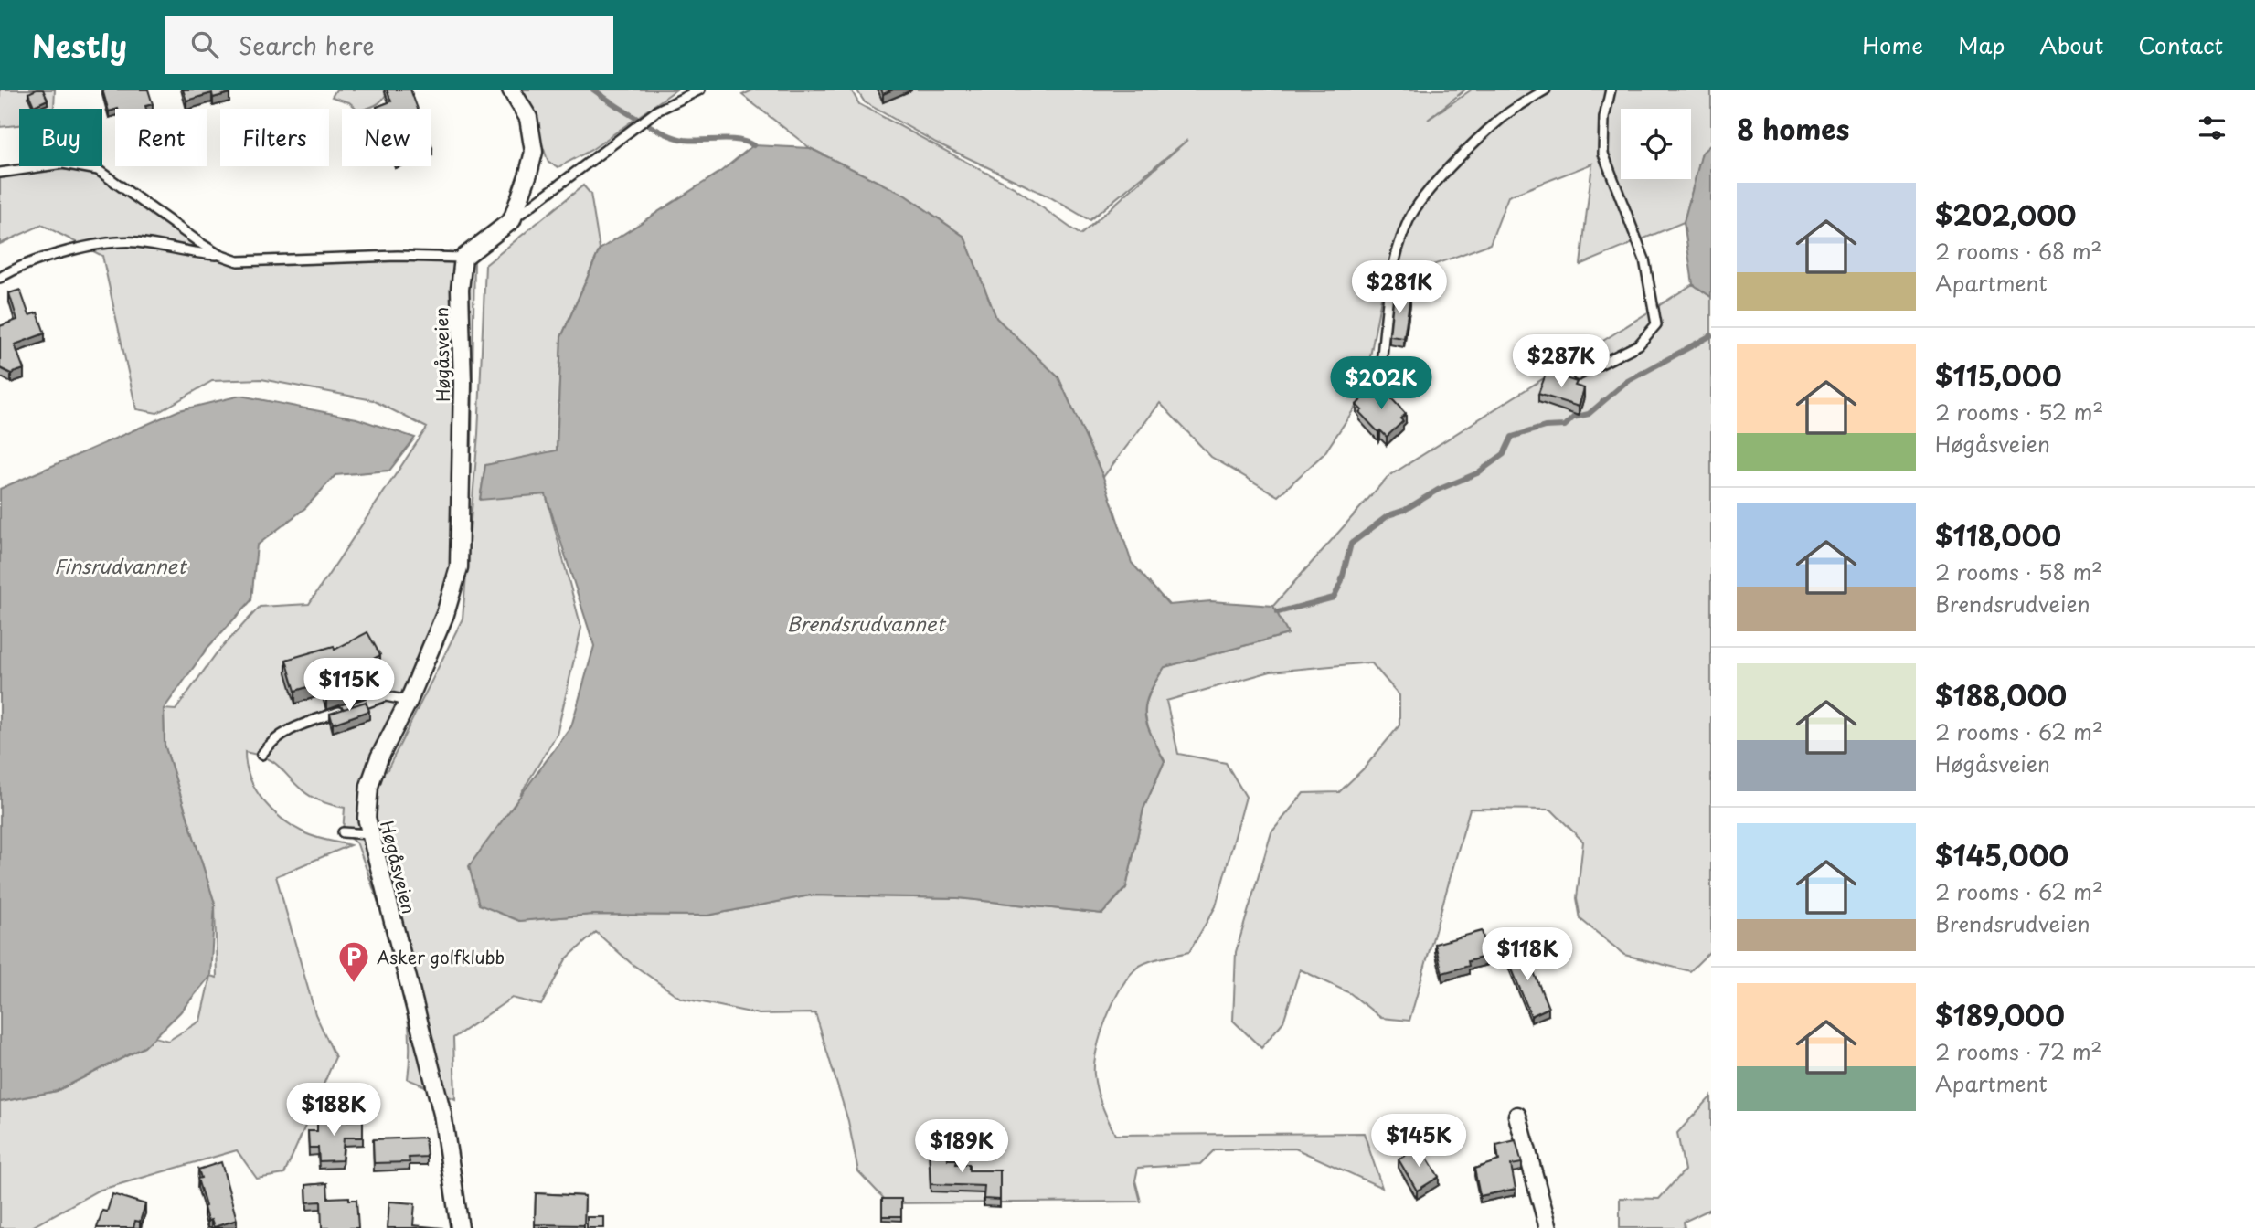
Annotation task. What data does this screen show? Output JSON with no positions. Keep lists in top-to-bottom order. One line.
{"streets":{"street":["Høgåsveien"]},"water":["Finsrudvannet","Brendsrudvannet"],"places":{"parking":["Asker golfklubb"]},"page":{"header":"Nestly","search":"Search here","nav":["Home","Map","About","Contact"],"heading":"8 homes","chip":["Buy","Rent","Filters","New"],"list":[{"name":"$202,000","note":"2 rooms · 68 m² · Apartment"},{"name":"$115,000","note":"2 rooms · 52 m² · Høgåsveien"},{"name":"$118,000","note":"2 rooms · 58 m² · Brendsrudveien"},{"name":"$188,000","note":"2 rooms · 62 m² · Høgåsveien"},{"name":"$145,000","note":"2 rooms · 62 m² · Brendsrudveien"},{"name":"$189,000","note":"2 rooms · 72 m² · Apartment"}],"price":["$281K","$287K","$202K","$115K","$118K","$188K","$145K","$189K"]}}
